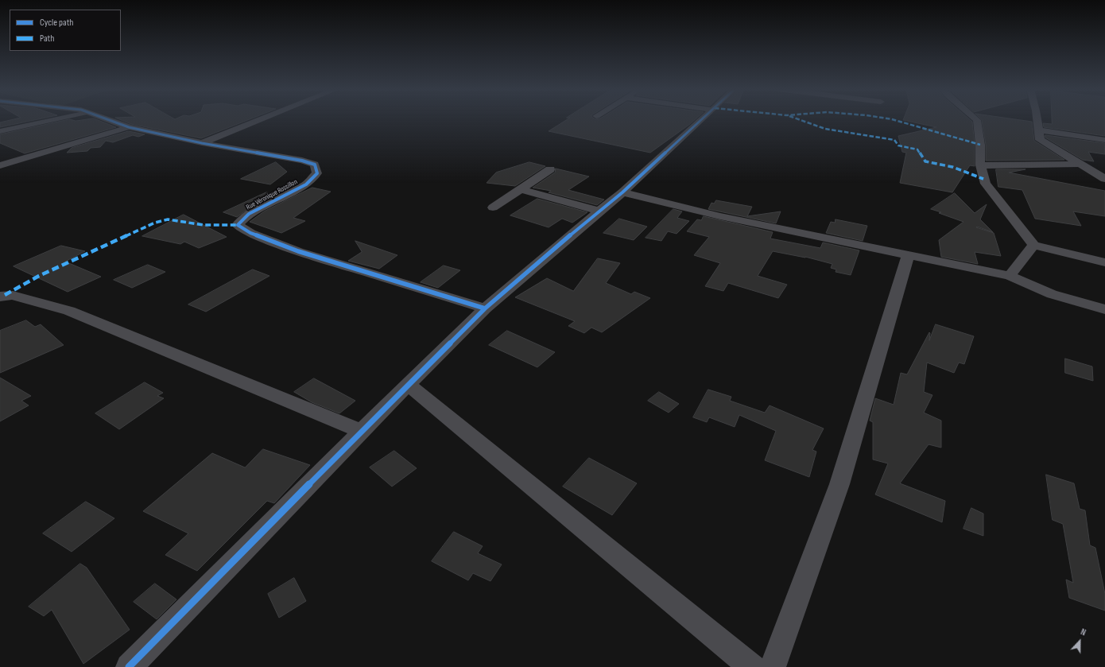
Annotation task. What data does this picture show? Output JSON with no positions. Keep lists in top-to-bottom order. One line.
{"streets":{"street":["Rue Véronique Rossillon"]},"legend":["Cycle path","Path"],"north":"top"}
